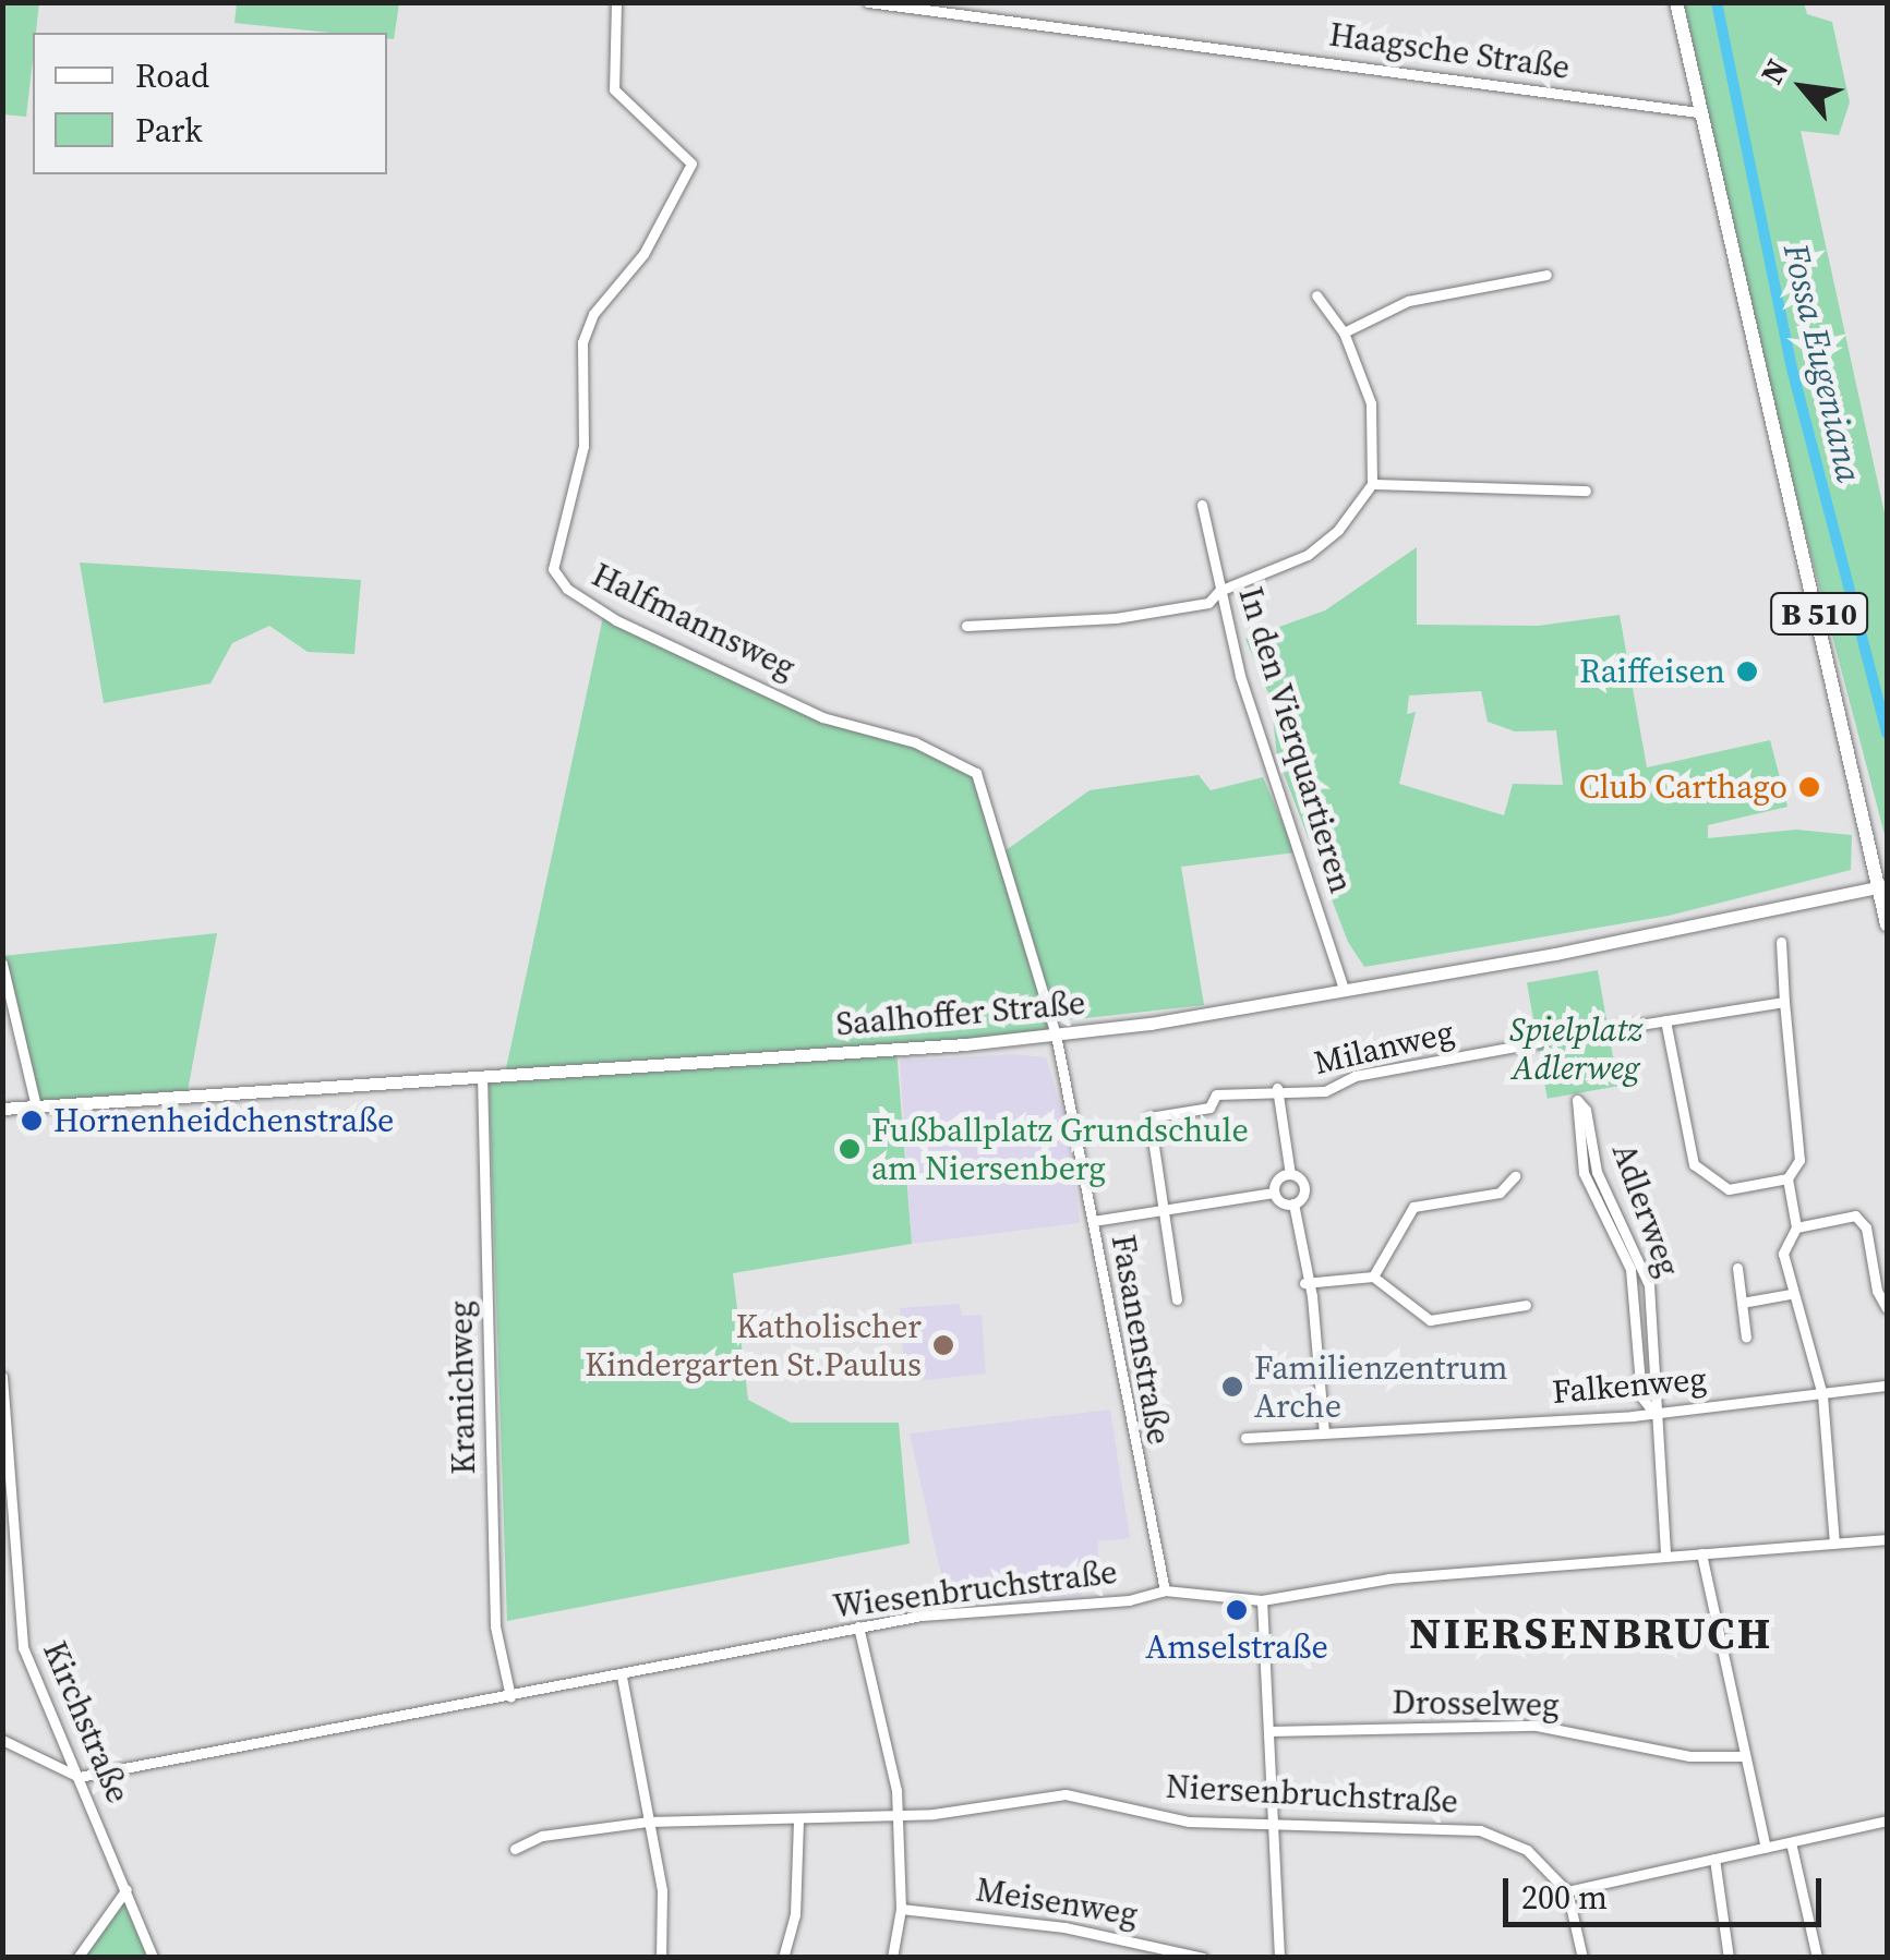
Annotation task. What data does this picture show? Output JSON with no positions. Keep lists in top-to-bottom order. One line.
{"streets":{"main road":["B 510","Saalhoffer Straße"],"street":["Haagsche Straße","Halfmannsweg","In den Vierquartieren","Milanweg","Adlerweg","Fasanenstraße","Falkenweg","Kranichweg","Wiesenbruchstraße","Drosselweg","Kirchstraße","Niersenbruchstraße","Meisenweg"]},"crossings":[["Haagsche Straße","B 510"],["B 510","Saalhoffer Straße"],["Halfmannsweg","Saalhoffer Straße"],["Halfmannsweg","Fasanenstraße"],["In den Vierquartieren","Saalhoffer Straße"],["Saalhoffer Straße","Fasanenstraße"],["Saalhoffer Straße","Kranichweg"],["Adlerweg","Falkenweg"],["Adlerweg","Wiesenbruchstraße"],["Fasanenstraße","Wiesenbruchstraße"],["Kranichweg","Wiesenbruchstraße"],["Wiesenbruchstraße","Kirchstraße"]],"districts":["NIERSENBRUCH"],"water":["Fossa Eugeniana"],"parks":["Spielplatz Adlerweg"],"places":["Raiffeisen","Club Carthago","Hornenheidchenstraße","Fußballplatz Grundschule am Niersenberg","Katholischer Kindergarten St.Paulus","Familienzentrum Arche","Amselstraße"],"legend":["Road","Park"],"scale_bar":"200 m","north":"top left"}
